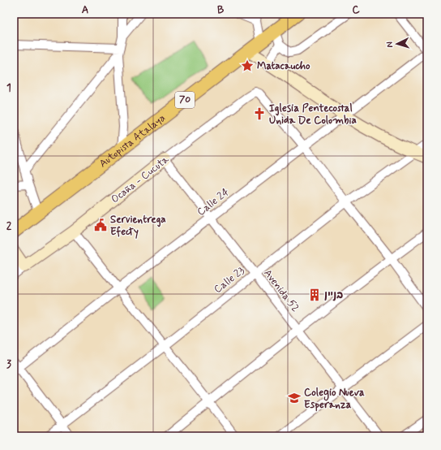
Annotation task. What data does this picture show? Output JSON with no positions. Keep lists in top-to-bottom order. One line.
{"streets":{"main road":["70","Autopista Atalaya"],"street":["Ocaña - Cucuta","Calle 24","Calle 23","Avenida 52"]},"crossings":[["Ocaña - Cucuta","Calle 24"],["Ocaña - Cucuta","Avenida 52"],["Calle 24","Avenida 52"],["Calle 23","Avenida 52"]],"places":{"place":["Matacaucho"],"church":["Iglesia Pentecostal Unida De Colombia"],"public building":["Servientrega Efecty"],"building":["בניין"],"school or university":["Colegio Nueva Esperanza"]},"north":"left","grid":{"columns":["A","B","C"],"rows":["1","2","3"]}}
